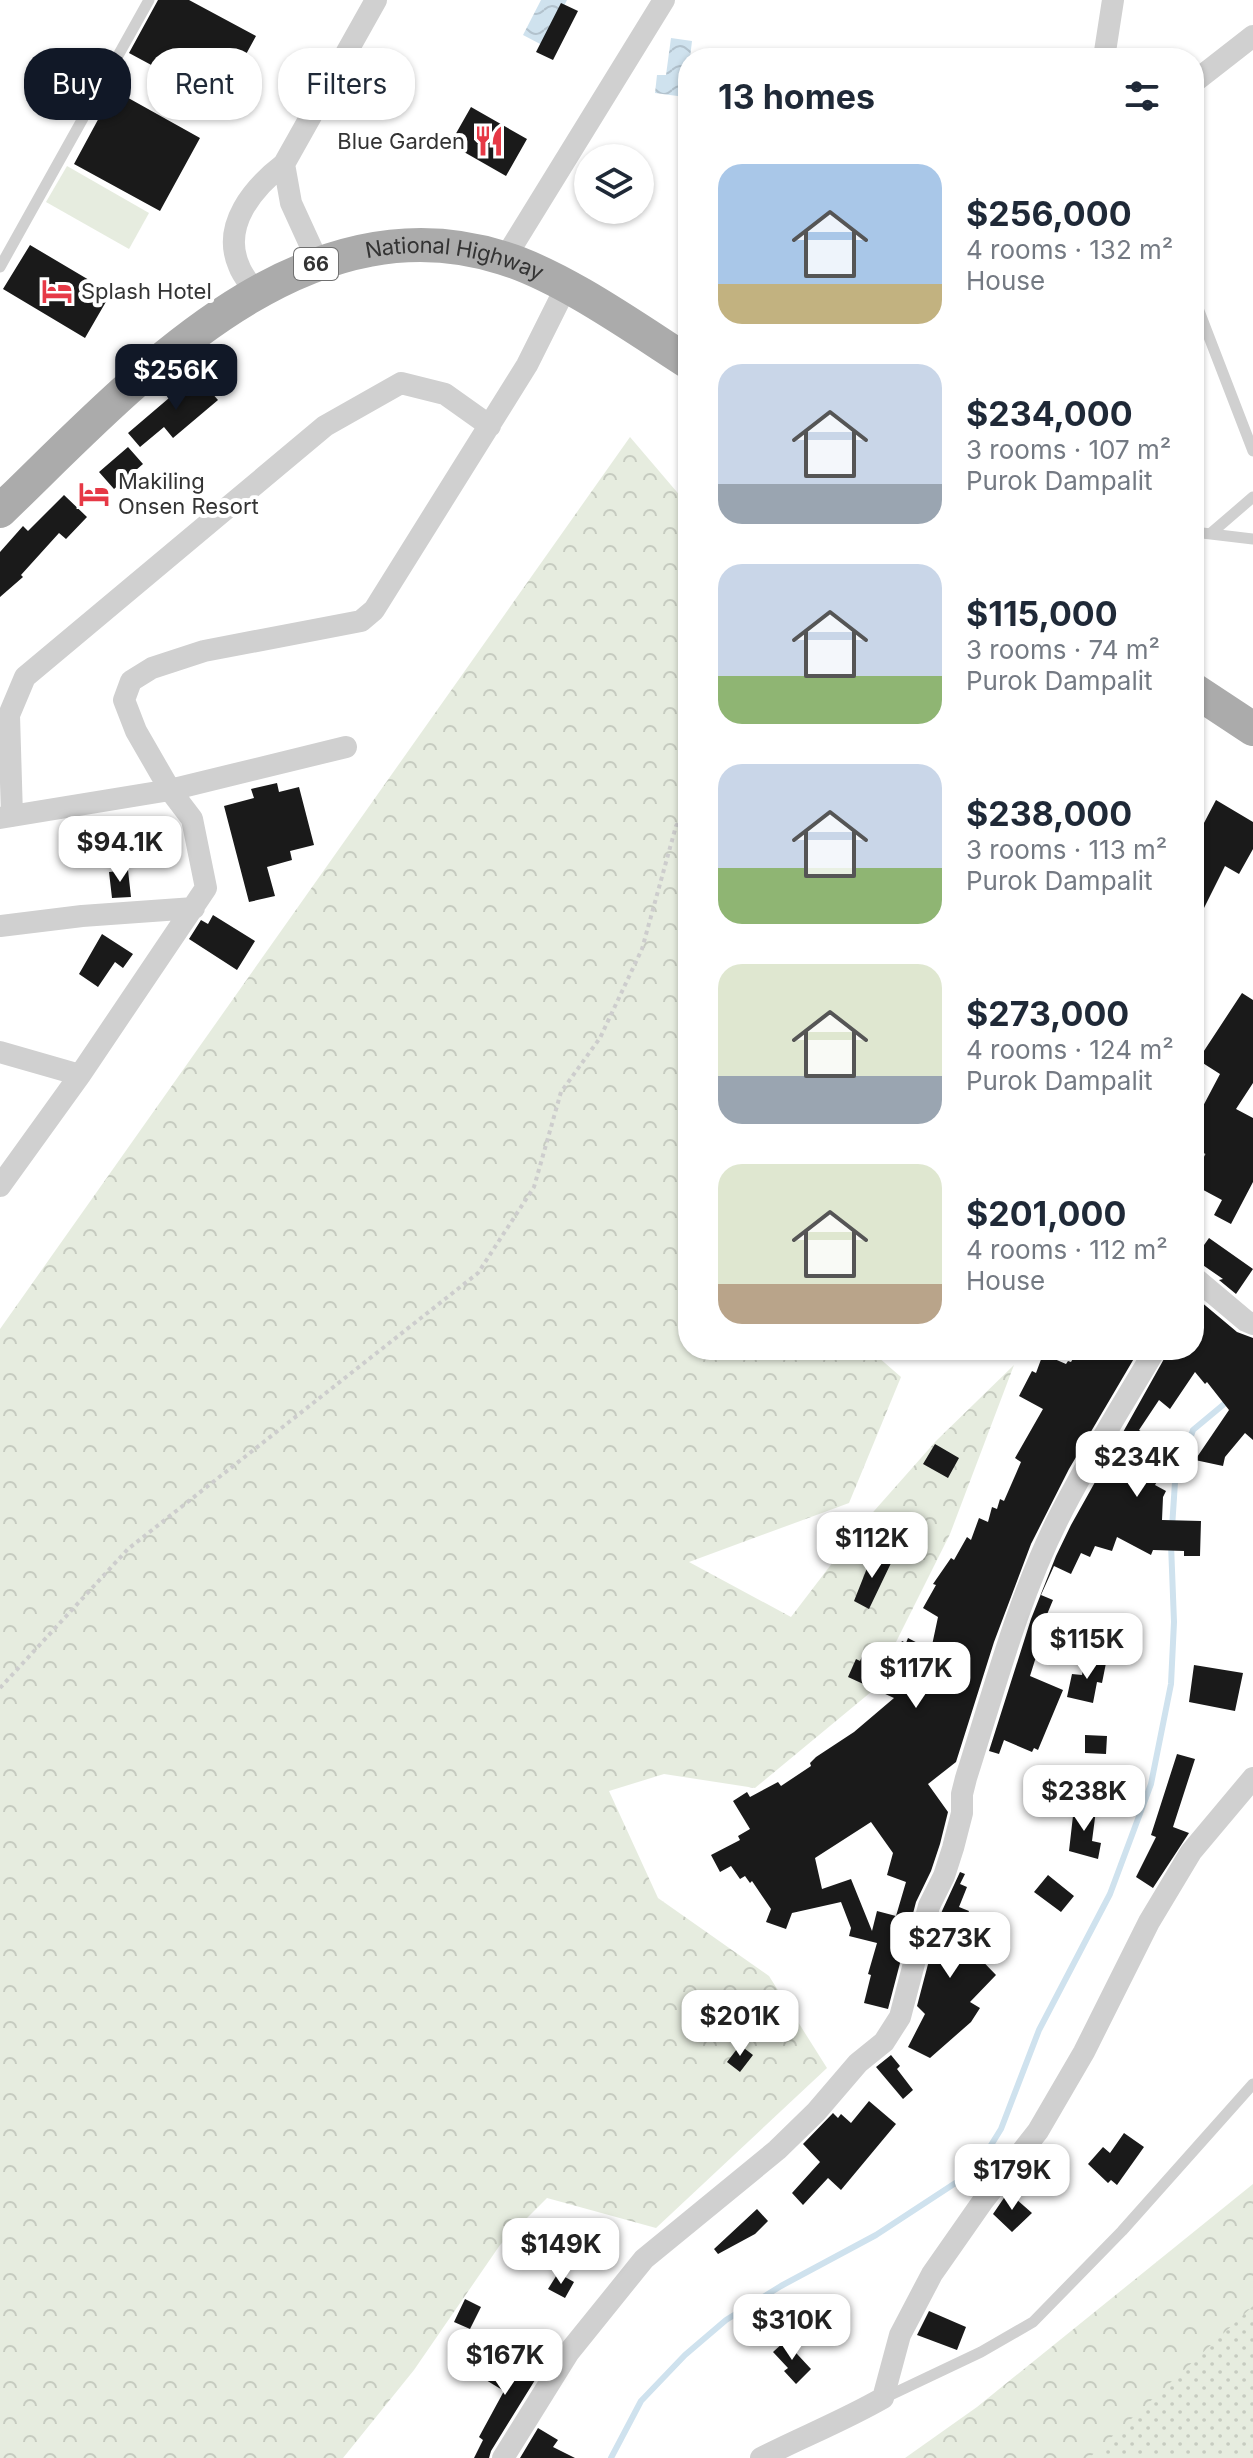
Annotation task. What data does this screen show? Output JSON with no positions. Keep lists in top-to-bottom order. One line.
{"streets":{"main road":["66","National Highway"]},"places":{"restaurant":["Blue Garden"],"hotel":["Splash Hotel","Makiling Onsen Resort"]},"page":{"chip":["Buy","Rent","Filters"],"heading":"13 homes","list":[{"name":"$256,000","note":"4 rooms · 132 m² · House"},{"name":"$234,000","note":"3 rooms · 107 m² · Purok Dampalit"},{"name":"$115,000","note":"3 rooms · 74 m² · Purok Dampalit"},{"name":"$238,000","note":"3 rooms · 113 m² · Purok Dampalit"},{"name":"$273,000","note":"4 rooms · 124 m² · Purok Dampalit"},{"name":"$201,000","note":"4 rooms · 112 m² · House"}],"price":["$256K","$94.1K","$234K","$112K","$115K","$117K","$238K","$273K","$201K","$179K","$149K","$310K","$167K"]}}
